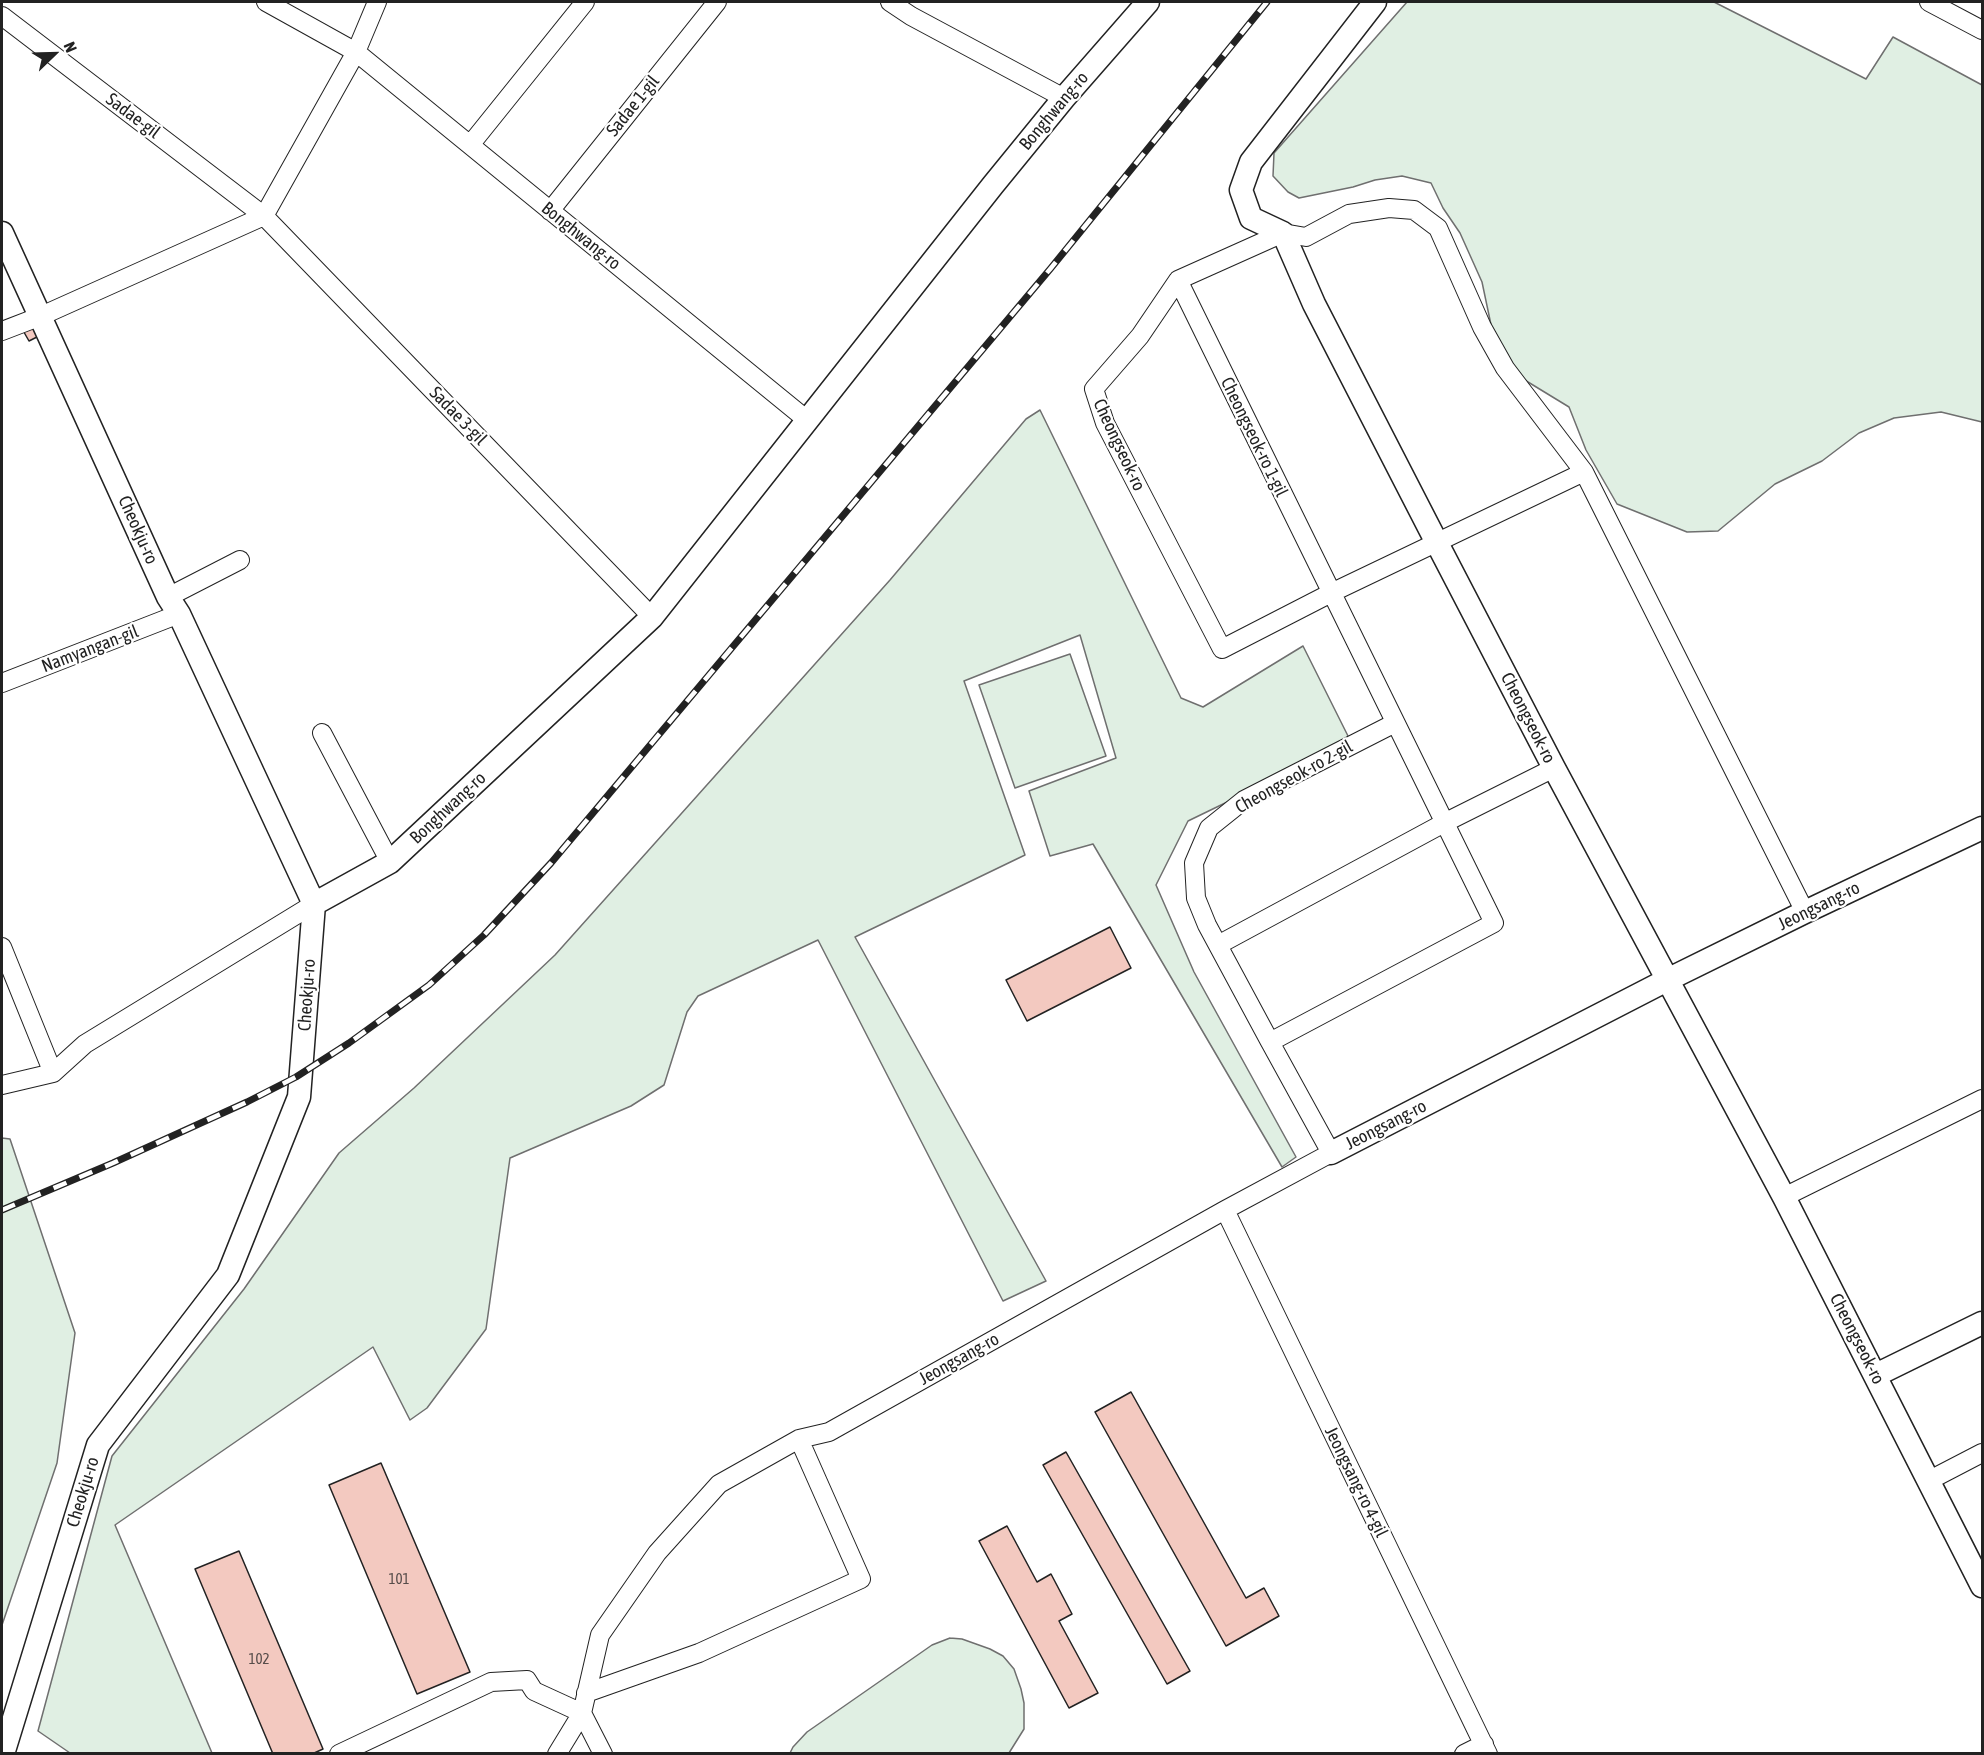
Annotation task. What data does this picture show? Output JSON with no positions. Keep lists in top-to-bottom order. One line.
{"streets":{"street":["Sadae 1-gil","Bonghwang-ro","Sadae-gil","Sadae 3-gil","Cheongseok-ro 1-gil","Cheongseok-ro","Cheokju-ro","Namyangan-gil","Cheongseok-ro 2-gil","Jeongsang-ro","Jeongsang-ro 4-gil"]},"crossings":[["Sadae 1-gil","Bonghwang-ro"],["Bonghwang-ro","Sadae 3-gil"],["Bonghwang-ro","Cheokju-ro"],["Sadae-gil","Sadae 3-gil"],["Cheongseok-ro 1-gil","Cheongseok-ro"],["Cheongseok-ro 1-gil","Cheongseok-ro 2-gil"],["Cheongseok-ro","Jeongsang-ro"],["Cheokju-ro","Namyangan-gil"],["Cheongseok-ro 2-gil","Jeongsang-ro"],["Jeongsang-ro","Jeongsang-ro 4-gil"]],"house_numbers":["101","102"],"north":"top right"}
